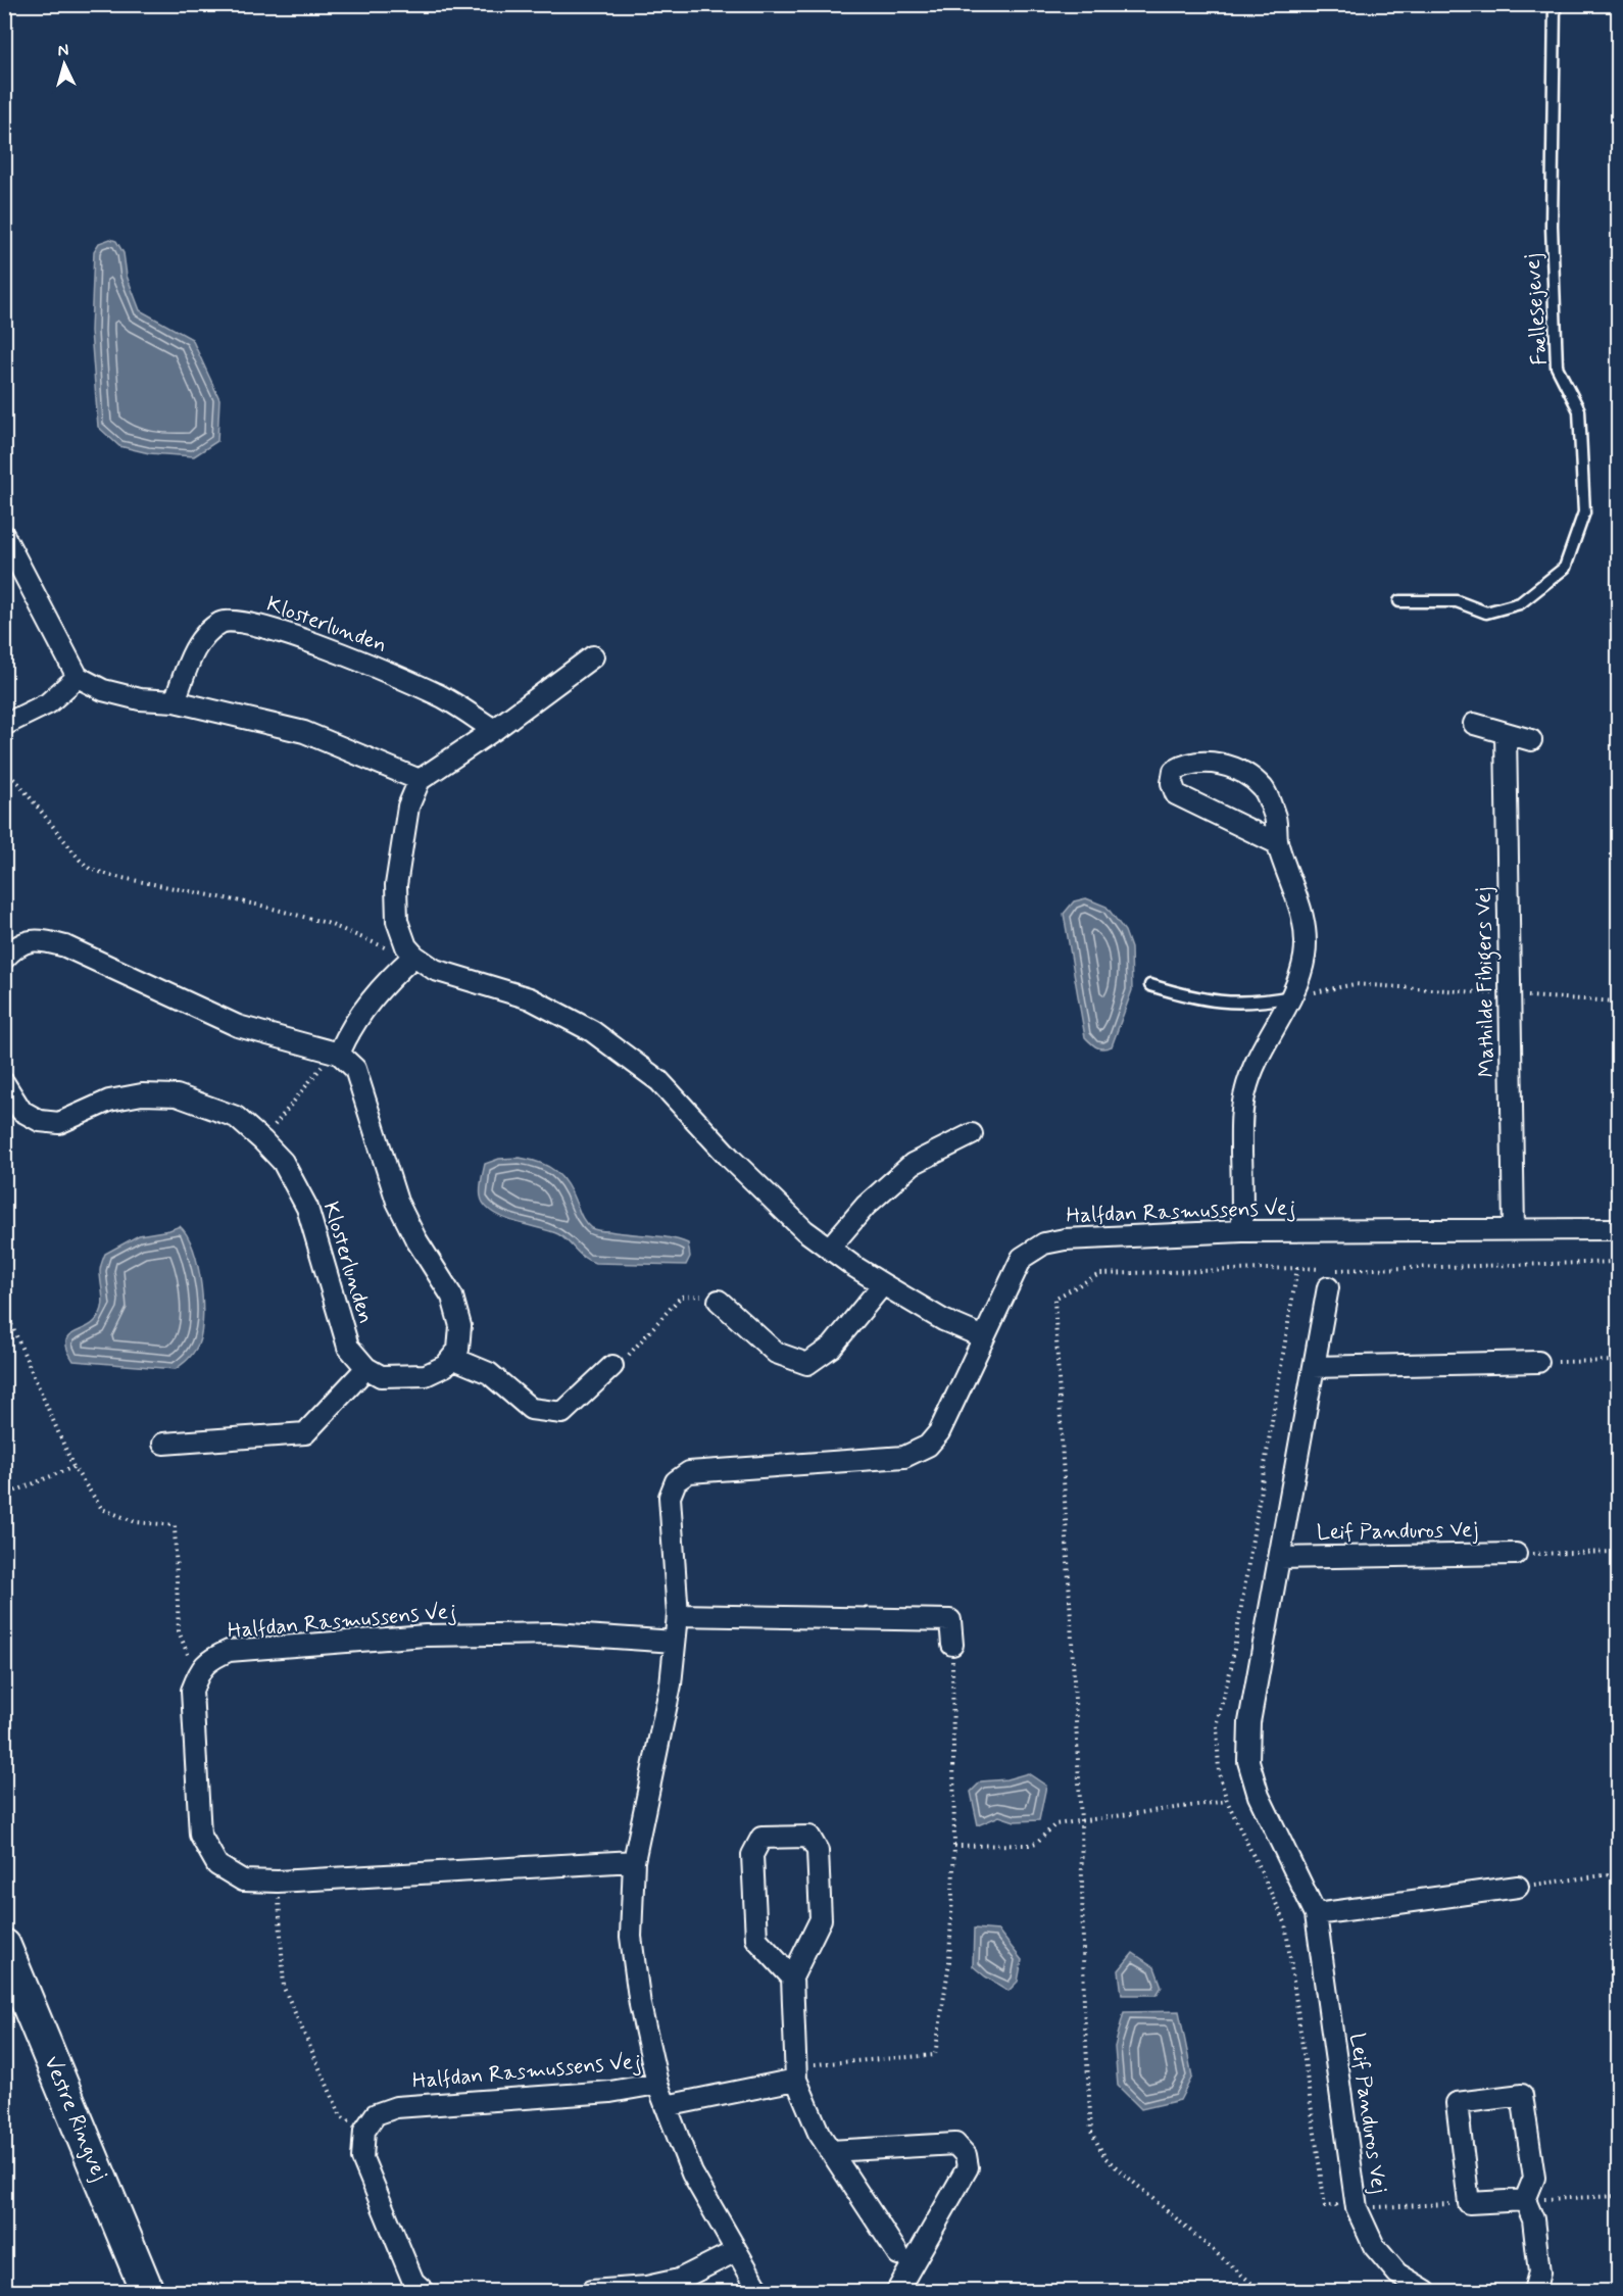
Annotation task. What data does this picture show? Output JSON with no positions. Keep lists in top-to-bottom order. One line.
{"streets":{"main road":["Vestre Ringvej"],"street":["Klosterlunden","Mathilde Fibigers Vej","Halfdan Rasmussens Vej","Leif Panduros Vej"],"lane":["Fællesejevej"]},"crossings":[["Mathilde Fibigers Vej","Halfdan Rasmussens Vej"]],"north":"top"}
